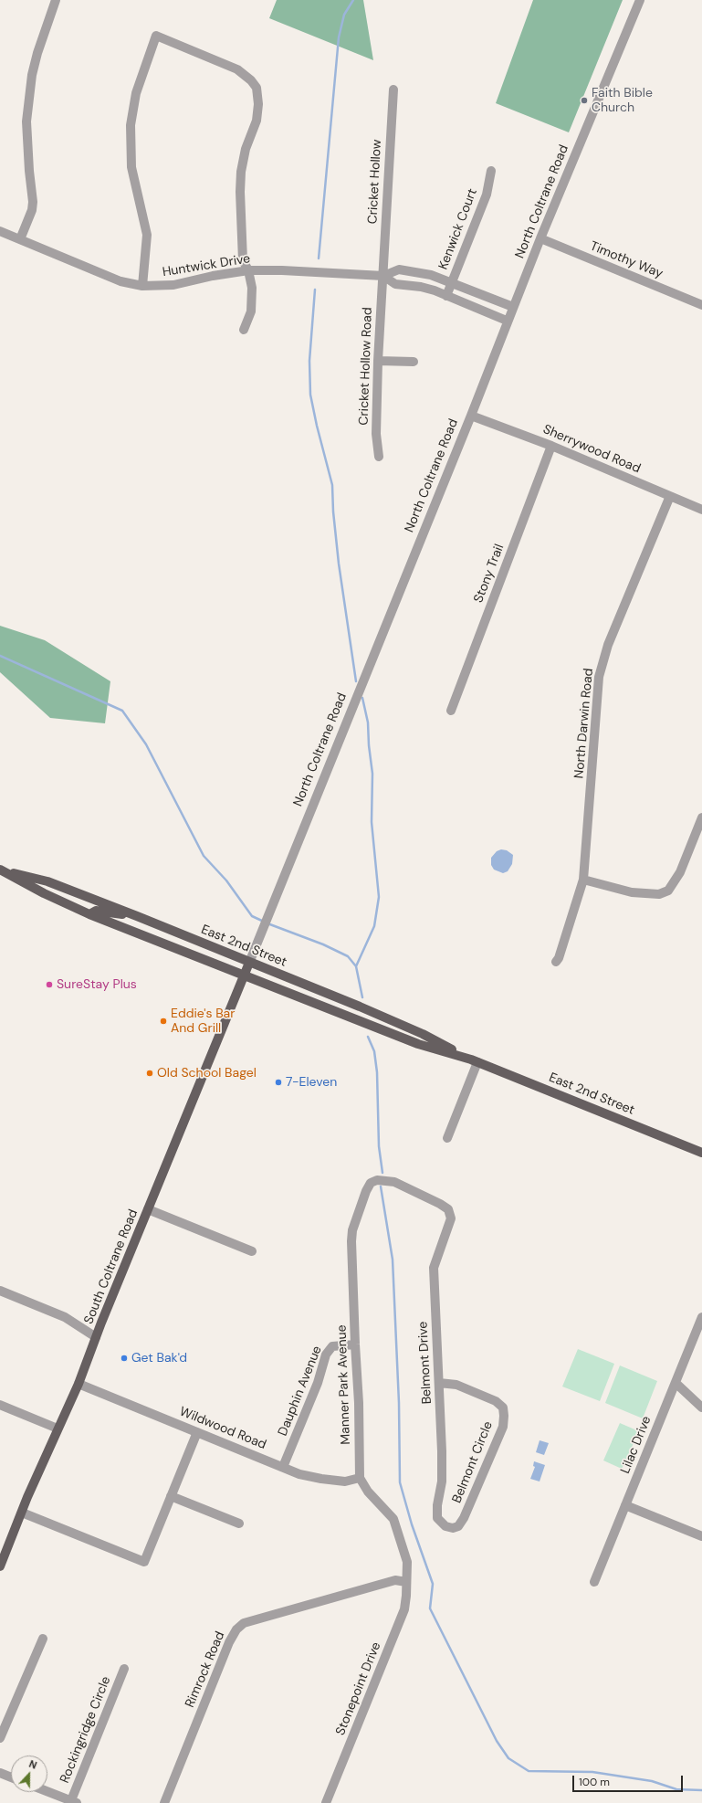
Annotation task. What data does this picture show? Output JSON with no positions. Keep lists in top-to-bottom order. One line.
{"streets":{"main road":["East 2nd Street","South Coltrane Road"],"street":["Cricket Hollow","North Coltrane Road","Kenwick Court","Timothy Way","Huntwick Drive","Cricket Hollow Road","Sherrywood Road","Stony Trail","North Darwin Road","Belmont Drive","Manner Park Avenue","Dauphin Avenue","Wildwood Road","Lilac Drive","Belmont Circle","Rimrock Road","Stonepoint Drive","Rockingridge Circle"]},"crossings":[["Cricket Hollow","Huntwick Drive"],["Cricket Hollow","Cricket Hollow Road"],["North Coltrane Road","Timothy Way"],["North Coltrane Road","Huntwick Drive"],["North Coltrane Road","Sherrywood Road"],["North Coltrane Road","East 2nd Street"],["North Coltrane Road","South Coltrane Road"],["Kenwick Court","Huntwick Drive"],["Huntwick Drive","Cricket Hollow Road"],["Sherrywood Road","Stony Trail"],["Sherrywood Road","North Darwin Road"],["East 2nd Street","South Coltrane Road"],["South Coltrane Road","Wildwood Road"],["Belmont Drive","Manner Park Avenue"],["Belmont Drive","Belmont Circle"],["Manner Park Avenue","Dauphin Avenue"],["Manner Park Avenue","Wildwood Road"],["Dauphin Avenue","Wildwood Road"],["Rimrock Road","Stonepoint Drive"]],"places":["Faith Bible Church","SureStay Plus","Eddie's Bar And Grill","Old School Bagel","7-Eleven","Get Bak'd"],"scale_bar":"100 m","north":"top"}
